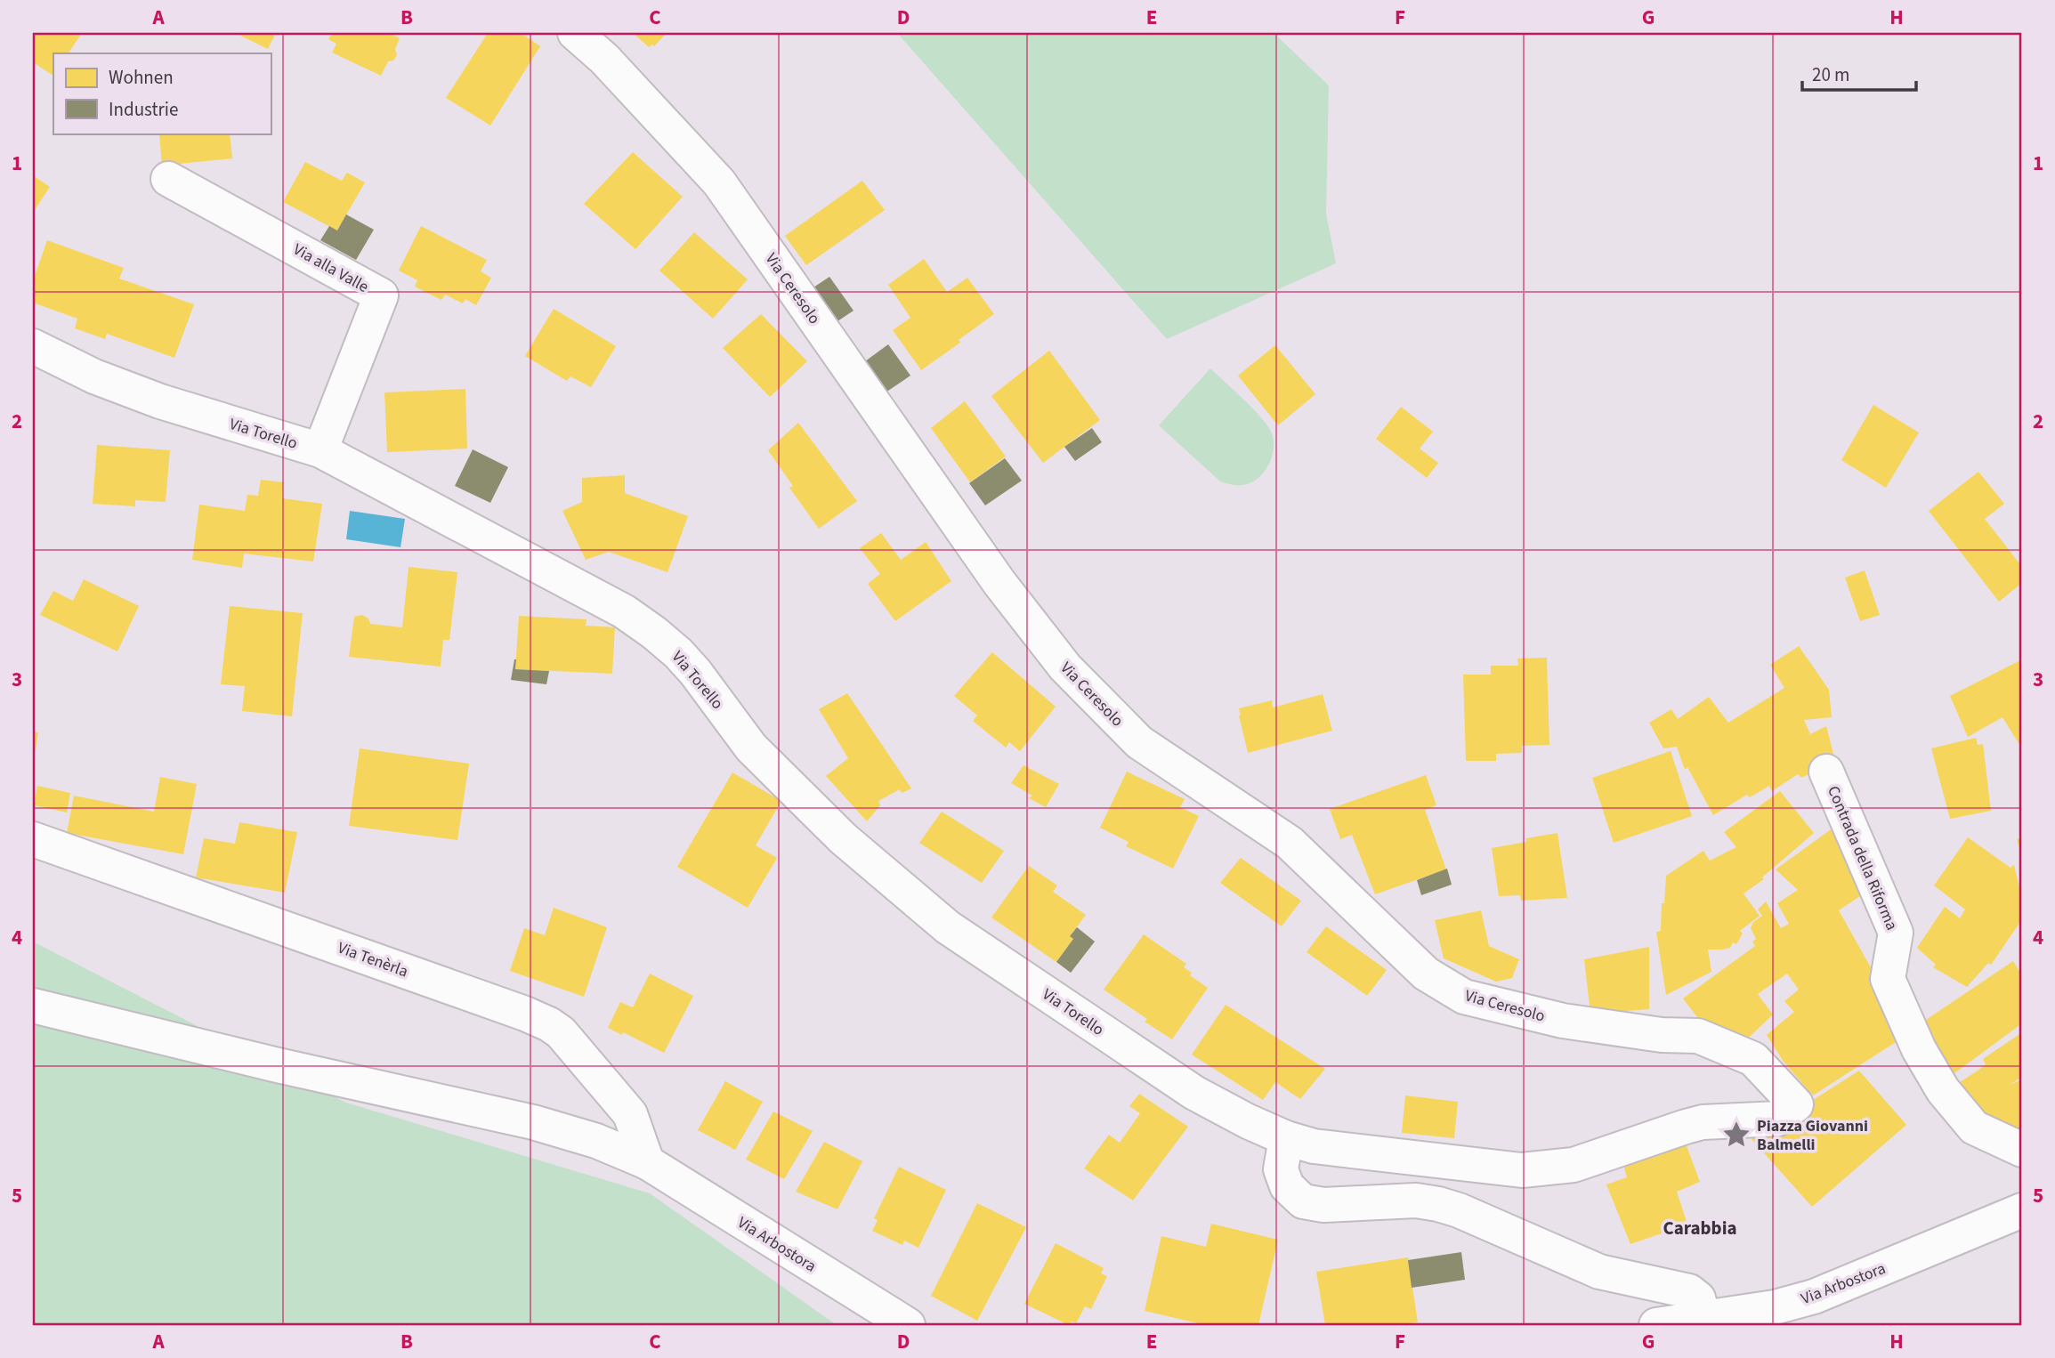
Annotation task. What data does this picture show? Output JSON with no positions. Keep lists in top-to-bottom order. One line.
{"streets":{"street":["Via alla Valle","Via Ceresolo","Via Torello","Contrada della Riforma","Via Tenèrla","Via Arbostora"]},"crossings":[["Via alla Valle","Via Torello"],["Via Ceresolo","Via Torello"],["Via Tenèrla","Via Arbostora"]],"districts":["Carabbia"],"places":{"place":["Piazza Giovanni Balmelli"]},"legend":["Wohnen","Industrie"],"scale_bar":"20 m","grid":{"columns":["A","B","C","D","E","F","G","H"],"rows":["1","2","3","4","5"]}}
